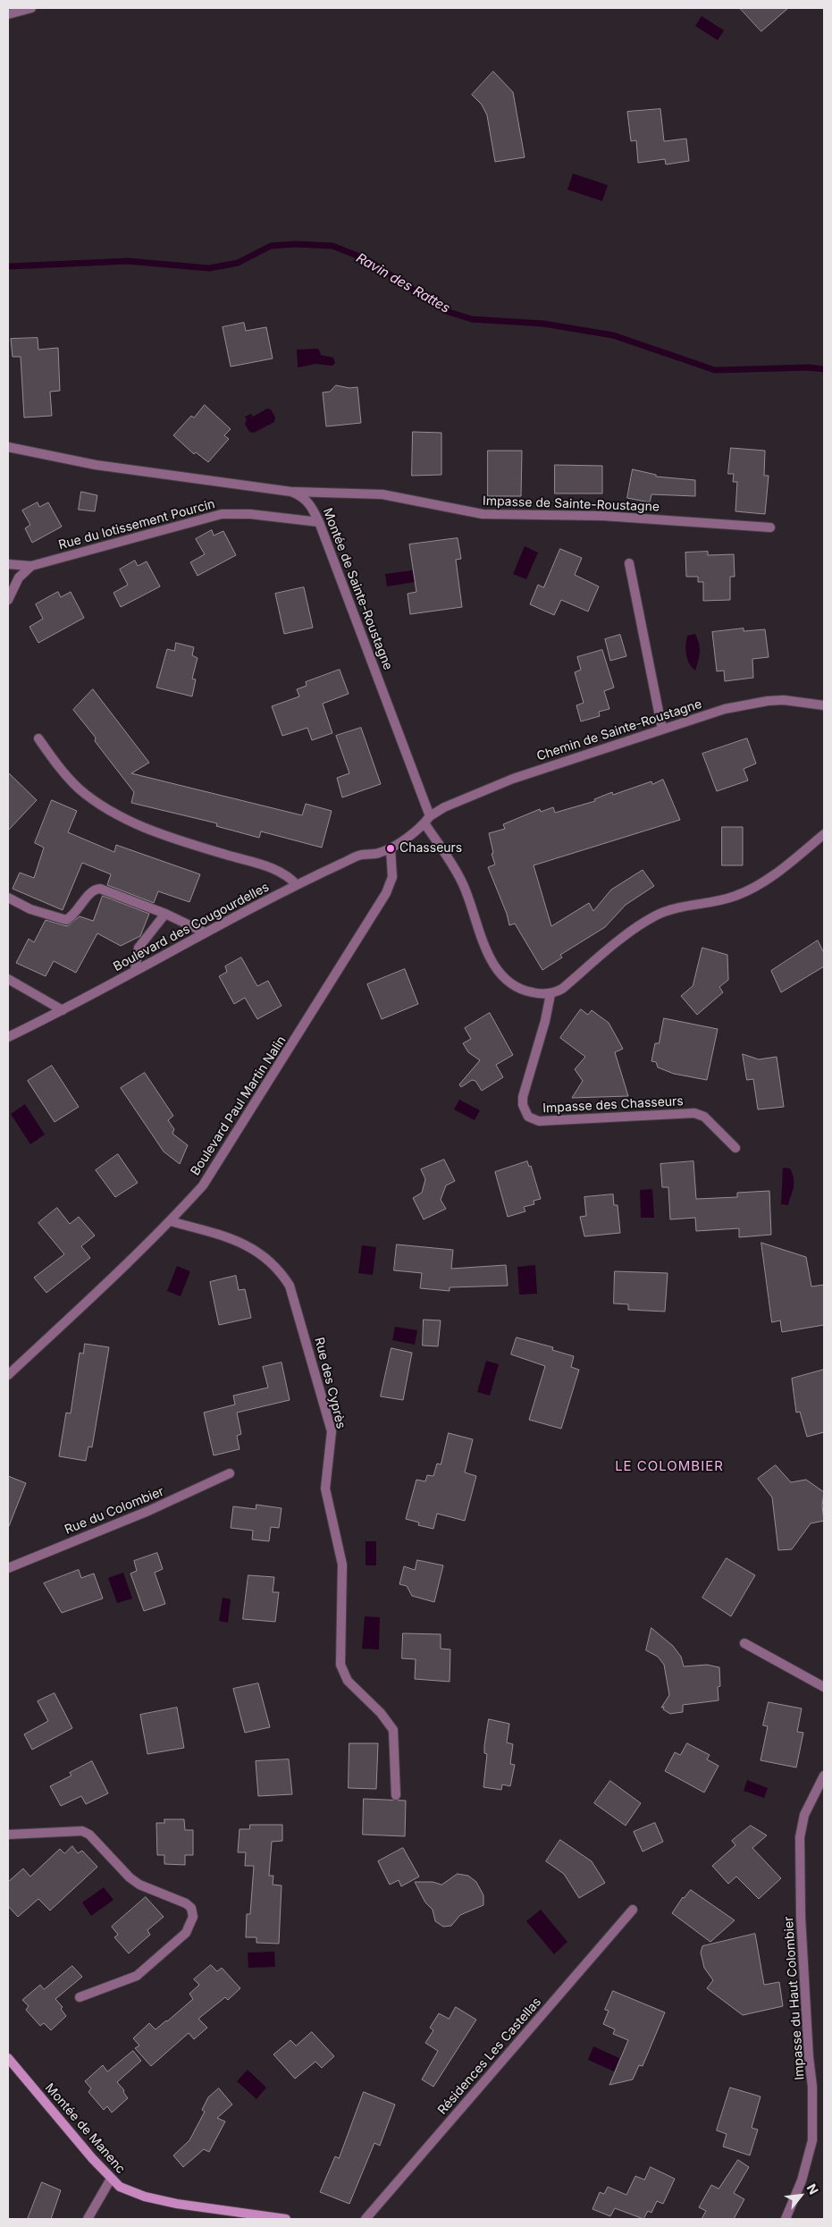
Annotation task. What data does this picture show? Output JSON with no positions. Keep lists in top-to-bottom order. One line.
{"streets":{"street":["Impasse de Sainte-Roustagne","Rue du lotissement Pourcin","Montée de Sainte-Roustagne","Chemin de Sainte-Roustagne","Boulevard des Cougourdelles","Impasse des Chasseurs","Boulevard Paul Martin Nalin","Rue des Cyprès","Rue du Colombier","Impasse du Haut Colombier","Résidences Les Castellas","Montée de Manenc"]},"crossings":[["Impasse de Sainte-Roustagne","Montée de Sainte-Roustagne"],["Rue du lotissement Pourcin","Montée de Sainte-Roustagne"],["Montée de Sainte-Roustagne","Chemin de Sainte-Roustagne"],["Montée de Sainte-Roustagne","Impasse des Chasseurs"],["Chemin de Sainte-Roustagne","Boulevard des Cougourdelles"],["Chemin de Sainte-Roustagne","Boulevard Paul Martin Nalin"],["Boulevard des Cougourdelles","Boulevard Paul Martin Nalin"],["Boulevard Paul Martin Nalin","Rue des Cyprès"]],"districts":["LE COLOMBIER"],"water":["Ravin des Rattes"],"places":["Chasseurs"],"north":"top right"}
